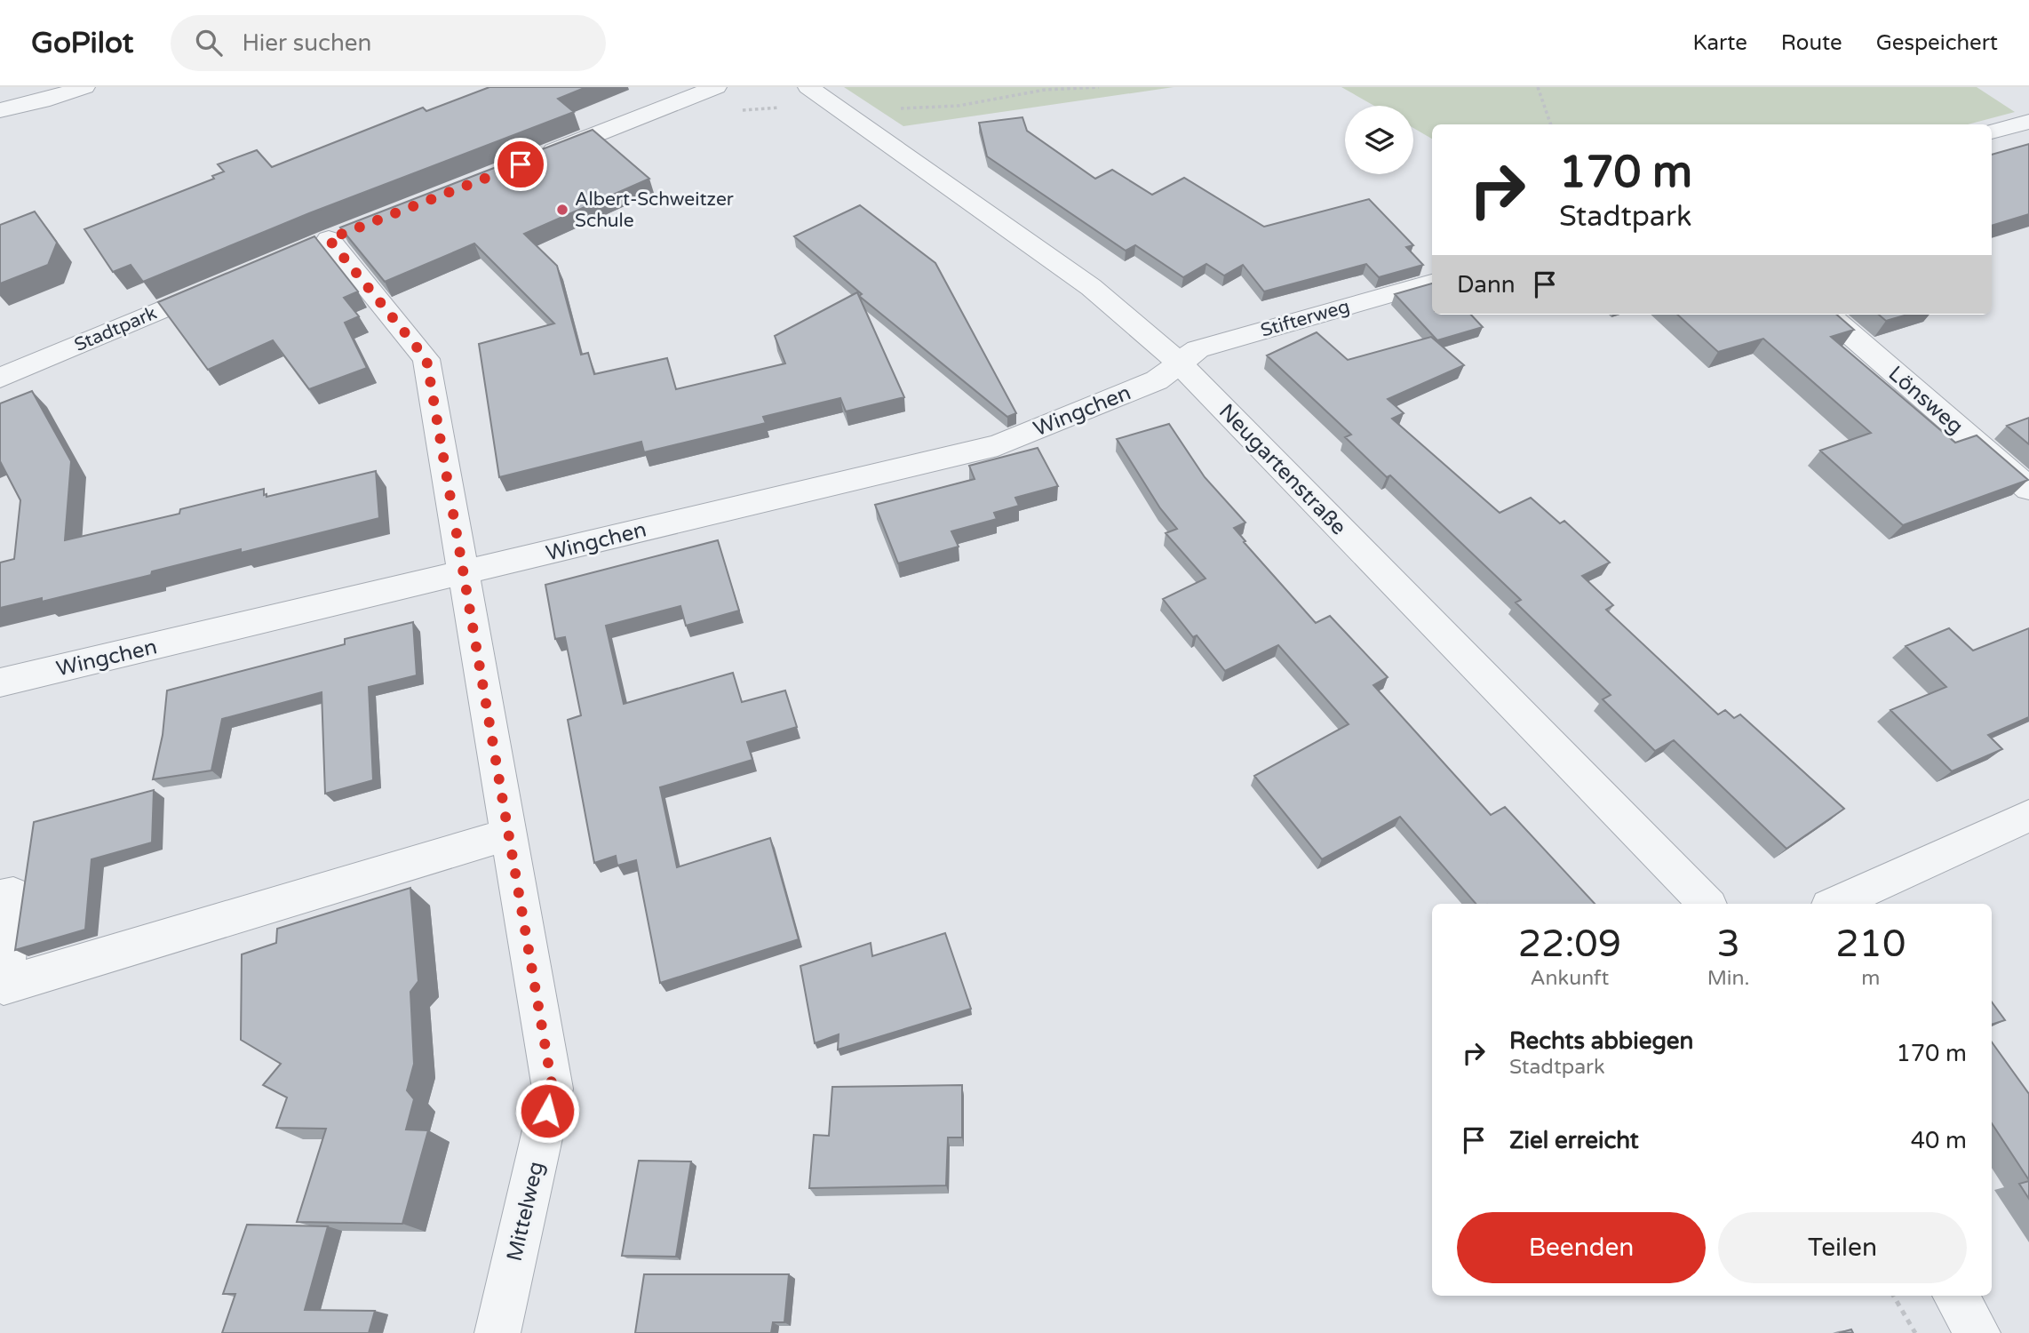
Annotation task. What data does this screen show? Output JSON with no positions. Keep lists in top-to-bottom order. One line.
{"streets":{"street":["Stifterweg","Stadtpark","Lönsweg","Wingchen","Neugartenstraße","Mittelweg"]},"crossings":[["Stifterweg","Wingchen"],["Stifterweg","Neugartenstraße"],["Wingchen","Neugartenstraße"],["Wingchen","Mittelweg"]],"places":["Albert-Schweitzer Schule"],"page":{"header":"GoPilot","search":"Hier suchen","nav":["Karte","Route","Gespeichert"],"turn":["170 m","Stadtpark"],"then":"Dann","eta":["22:09","Ankunft","3","Min.","210","m"],"list":[{"name":"Rechts abbiegen","note":"Stadtpark","value":"170 m"},{"name":"Ziel erreicht","value":"40 m"}],"buttons":["Beenden","Teilen"]}}
